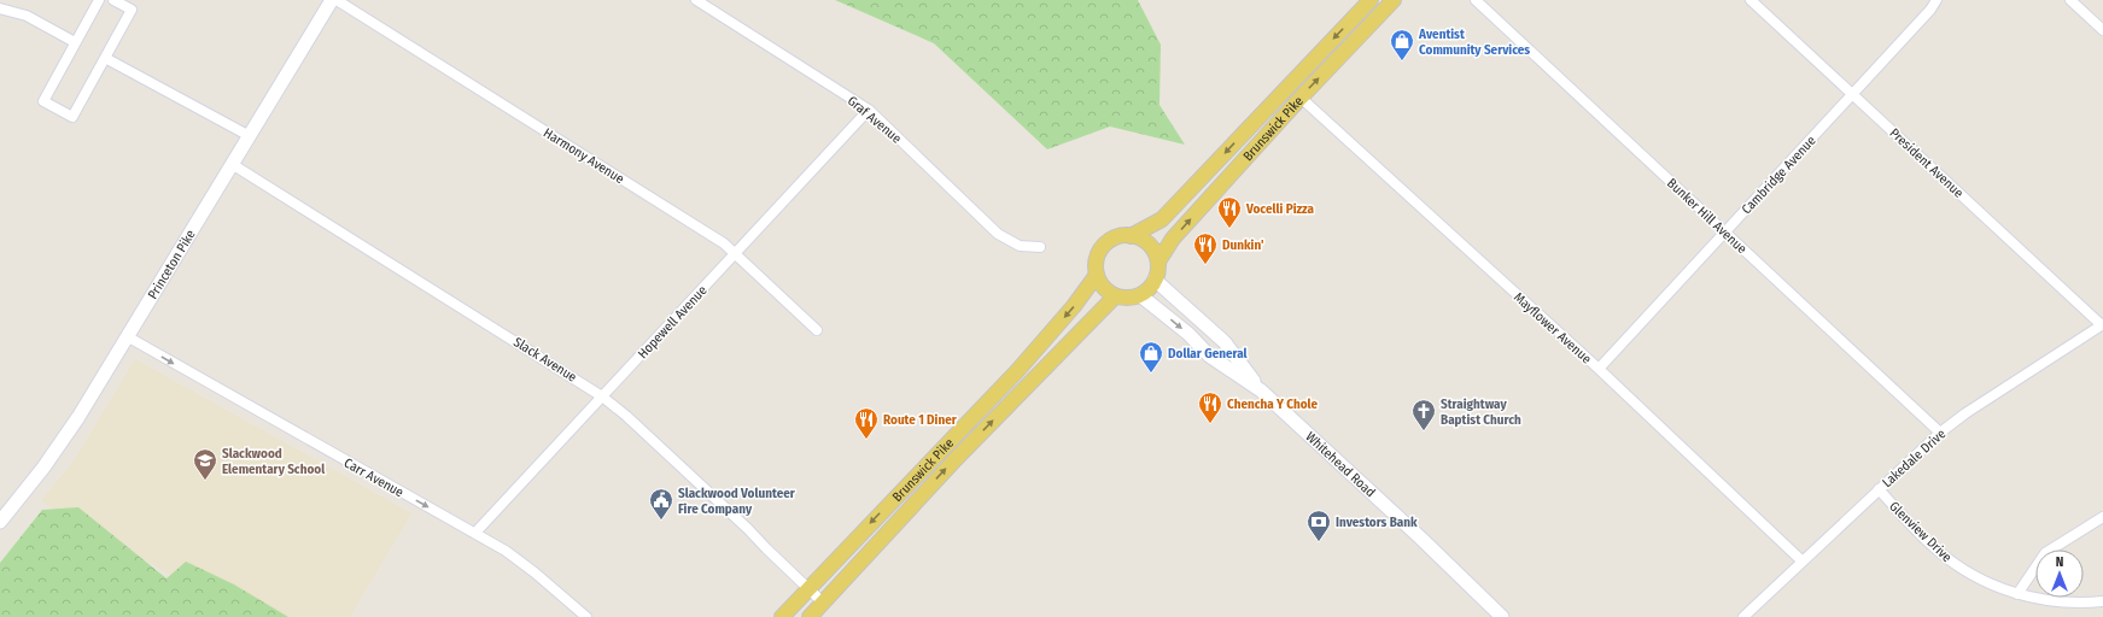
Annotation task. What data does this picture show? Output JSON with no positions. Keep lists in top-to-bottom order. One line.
{"streets":{"main road":["Brunswick Pike","Princeton Pike","Whitehead Road"],"street":["Graf Avenue","Harmony Avenue","President Avenue","Cambridge Avenue","Bunker Hill Avenue","Hopewell Avenue","Mayflower Avenue","Slack Avenue","Lakedale Drive","Carr Avenue","Glenview Drive"]},"crossings":[["Graf Avenue","Hopewell Avenue"],["Brunswick Pike","Mayflower Avenue"],["Brunswick Pike","Slack Avenue"],["Brunswick Pike","Whitehead Road"],["Harmony Avenue","Hopewell Avenue"],["President Avenue","Cambridge Avenue"],["President Avenue","Lakedale Drive"],["Cambridge Avenue","Bunker Hill Avenue"],["Cambridge Avenue","Mayflower Avenue"],["Bunker Hill Avenue","Lakedale Drive"],["Princeton Pike","Slack Avenue"],["Princeton Pike","Carr Avenue"],["Hopewell Avenue","Slack Avenue"],["Hopewell Avenue","Carr Avenue"],["Mayflower Avenue","Lakedale Drive"],["Lakedale Drive","Glenview Drive"]],"one_way":["Carr Avenue"],"places":{"shop":["Aventist Community Services","Dollar General"],"restaurant":["Vocelli Pizza","Dunkin'","Chencha Y Chole","Route 1 Diner"],"church":["Straightway Baptist Church"],"school or university":["Slackwood Elementary School"],"public building":["Slackwood Volunteer Fire Company"],"bank":["Investors Bank"]},"north":"top"}
